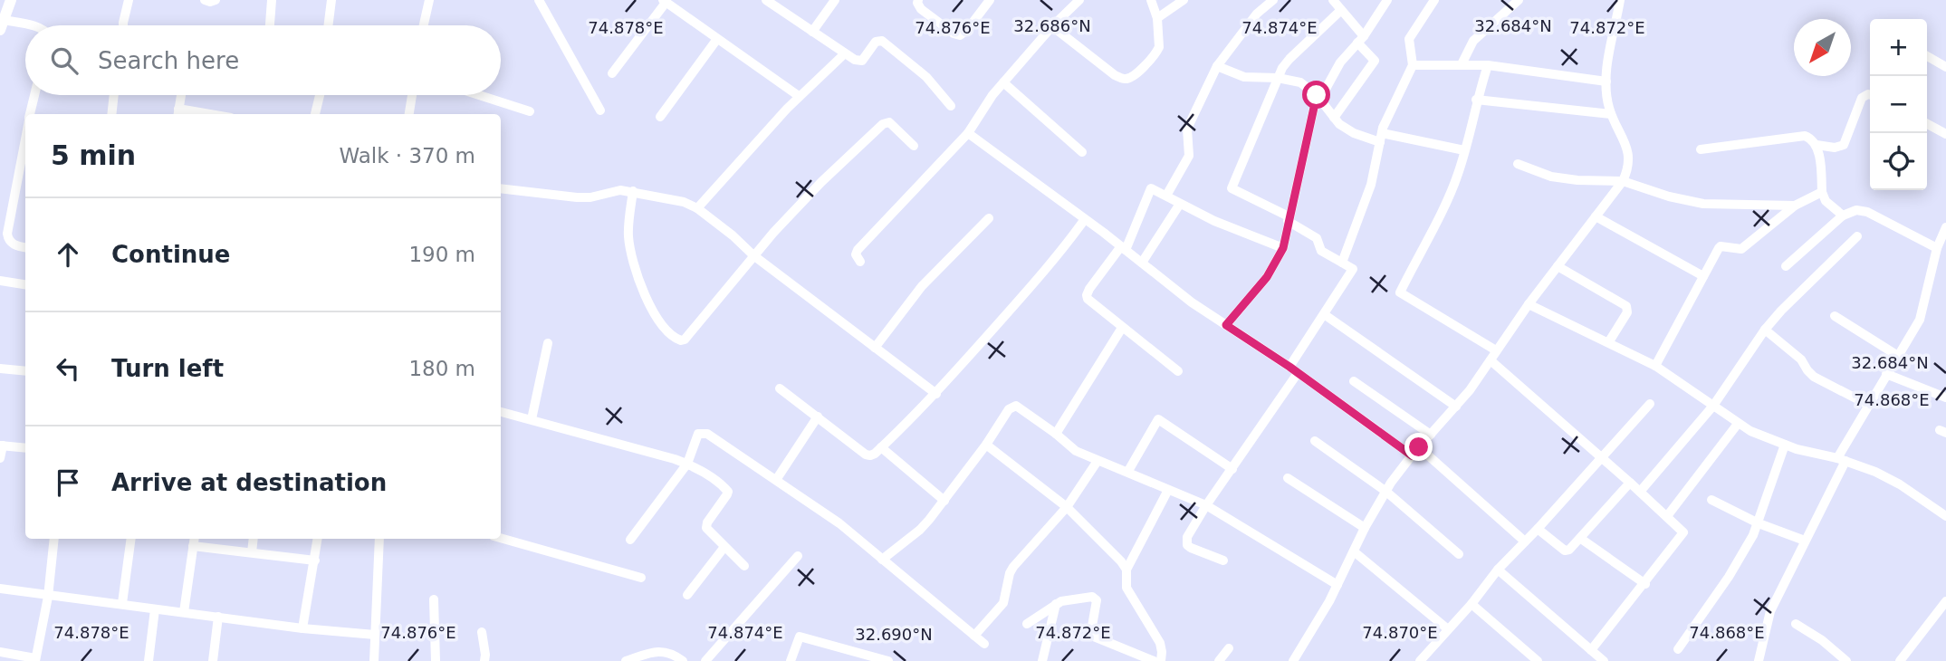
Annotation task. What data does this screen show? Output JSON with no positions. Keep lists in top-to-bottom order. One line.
{"north":"bottom left","page":{"map_buttons":["+","−"],"search":"Search here","heading":["5 min","Walk · 370 m"],"list":[["Continue","190 m"],["Turn left","180 m"],"Arrive at destination"]},"coordinates":["32.686°N","32.684°N","74.878°E","74.876°E","74.874°E","74.872°E","74.868°E","74.870°E","32.690°N"]}
